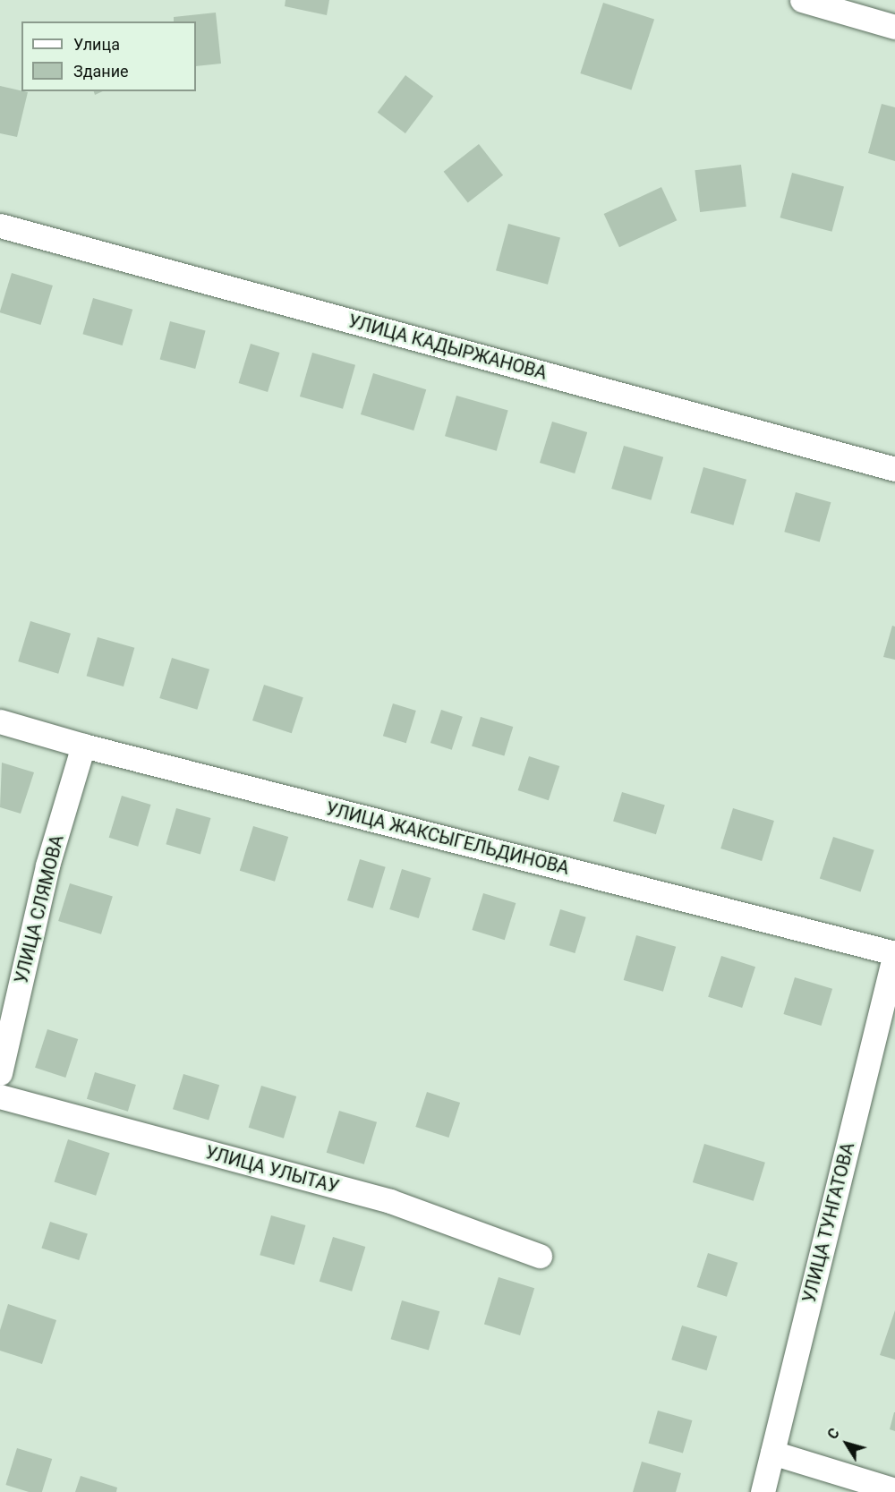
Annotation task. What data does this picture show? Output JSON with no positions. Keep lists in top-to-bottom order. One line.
{"streets":{"street":["УЛИЦА КАДЫРЖАНОВА","УЛИЦА ЖАКСЫГЕЛЬДИНОВА","УЛИЦА СЛЯМОВА","УЛИЦА УЛЫТАУ","УЛИЦА ТУНГАТОВА"]},"crossings":[["УЛИЦА ЖАКСЫГЕЛЬДИНОВА","УЛИЦА СЛЯМОВА"],["УЛИЦА ЖАКСЫГЕЛЬДИНОВА","УЛИЦА ТУНГАТОВА"]],"legend":["Улица","Здание"],"north":"top left"}
